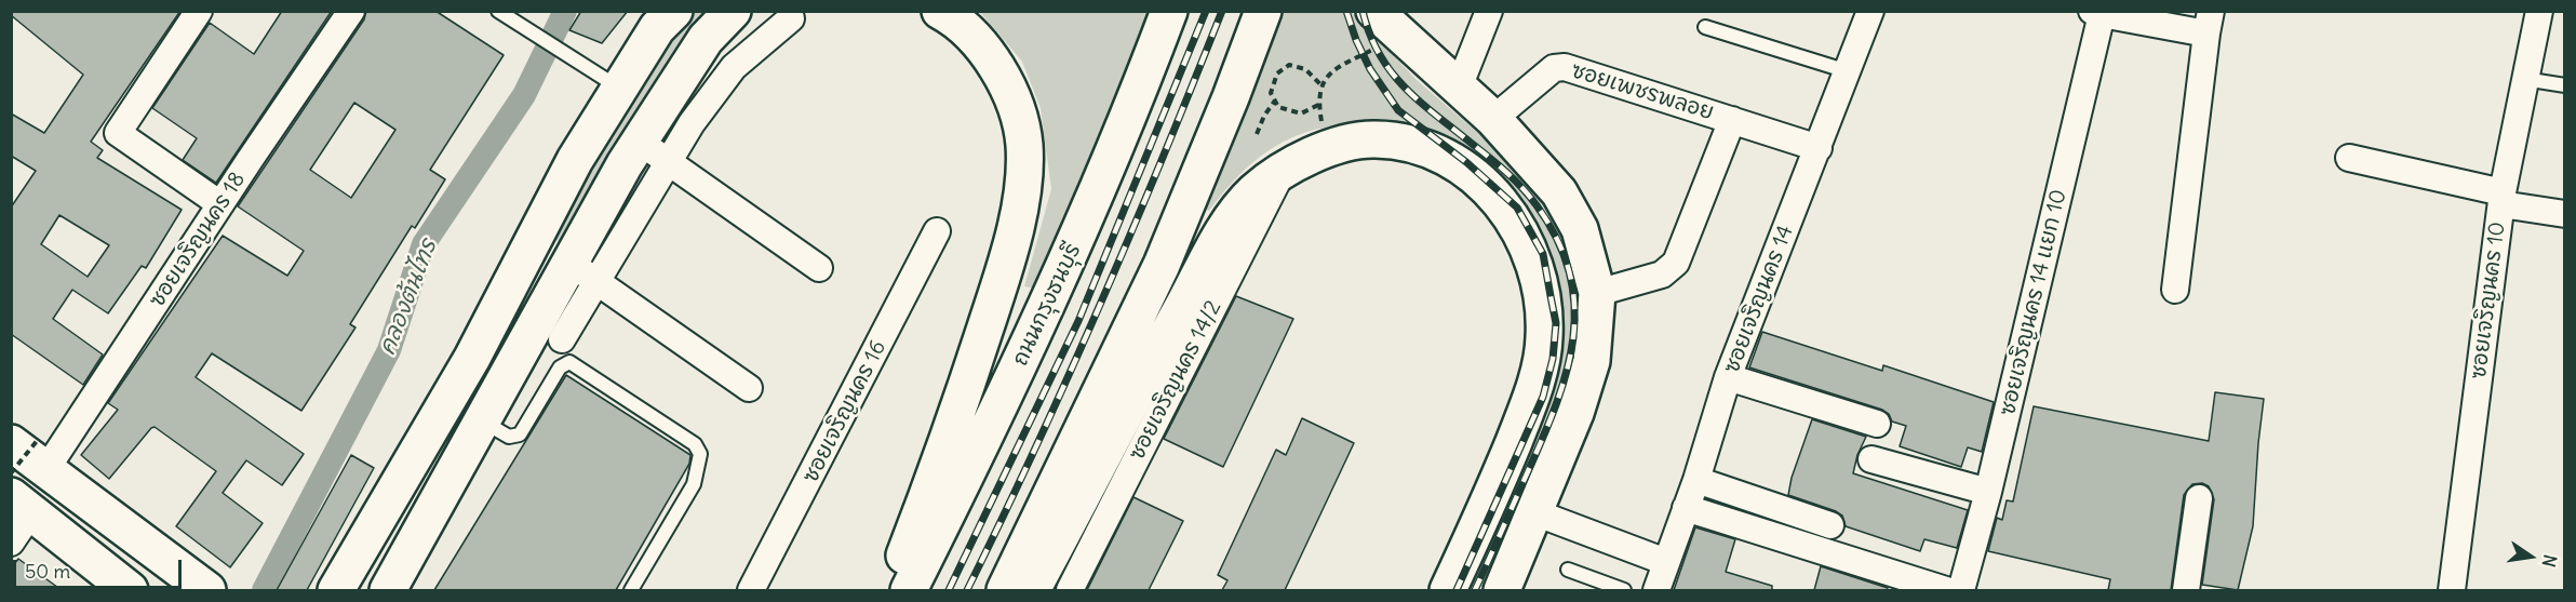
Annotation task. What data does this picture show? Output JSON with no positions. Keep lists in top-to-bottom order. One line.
{"streets":{"main road":["ถนนกรุงธนบุรี"],"street":["ซอยเพชรพลอย","ซอยเจริญนคร 18","ซอยเจริญนคร 14","ซอยเจริญนคร 10","ซอยเจริญนคร 14 แยก 10","ซอยเจริญนคร 14/2","ซอยเจริญนคร 16"]},"crossings":[["ซอยเพชรพลอย","ซอยเจริญนคร 14"]],"water":["คลองต้นไทร"],"scale_bar":"50 m","north":"right"}
